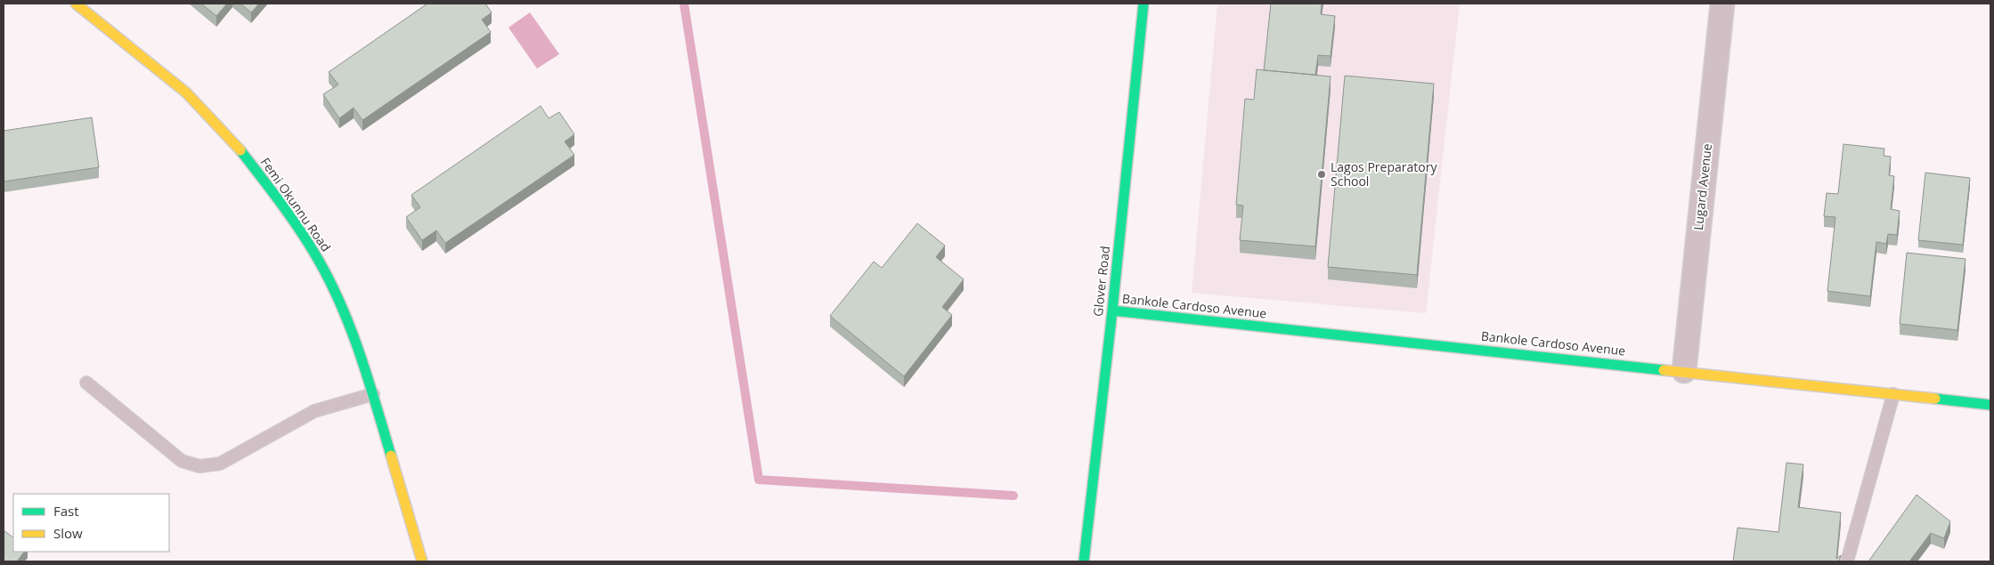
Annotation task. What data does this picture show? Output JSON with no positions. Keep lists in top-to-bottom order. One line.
{"streets":{"street":["Lugard Avenue","Femi Okunnu Road","Glover Road","Bankole Cardoso Avenue"]},"crossings":[["Lugard Avenue","Bankole Cardoso Avenue"],["Glover Road","Bankole Cardoso Avenue"]],"places":["Lagos Preparatory School"],"legend":["Fast","Slow"]}
